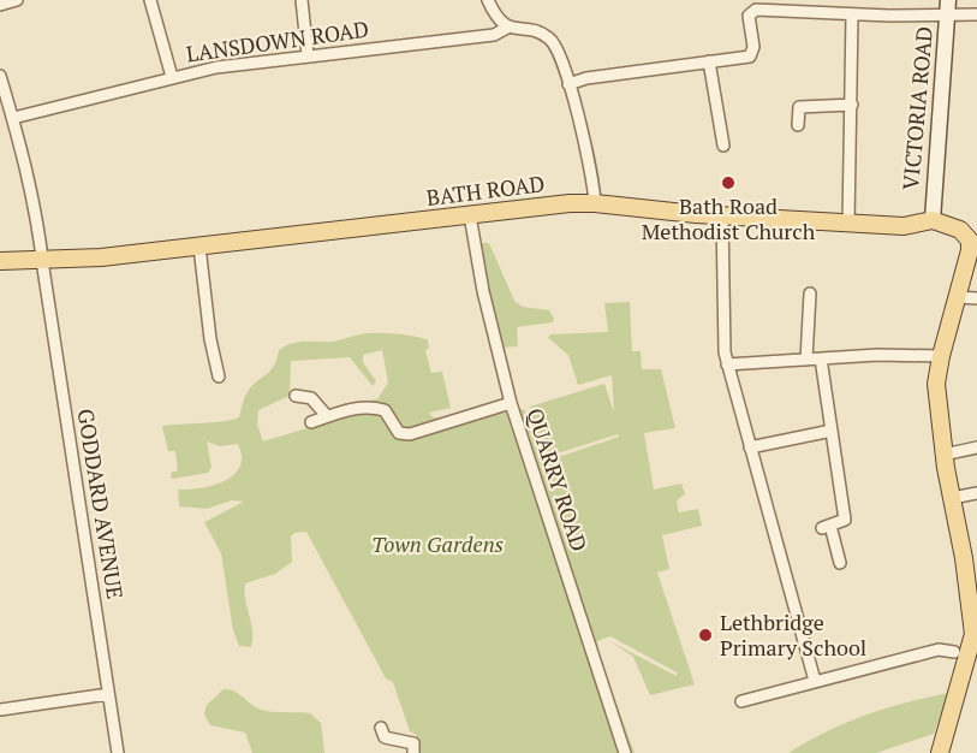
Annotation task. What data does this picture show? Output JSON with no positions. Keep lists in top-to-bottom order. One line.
{"streets":{"main road":["BATH ROAD"],"street":["LANSDOWN ROAD","VICTORIA ROAD","QUARRY ROAD","GODDARD AVENUE"]},"crossings":[["LANSDOWN ROAD","GODDARD AVENUE"],["VICTORIA ROAD","BATH ROAD"],["BATH ROAD","QUARRY ROAD"],["BATH ROAD","GODDARD AVENUE"]],"parks":["Town Gardens"],"places":["Bath Road Methodist Church","Lethbridge Primary School"]}
